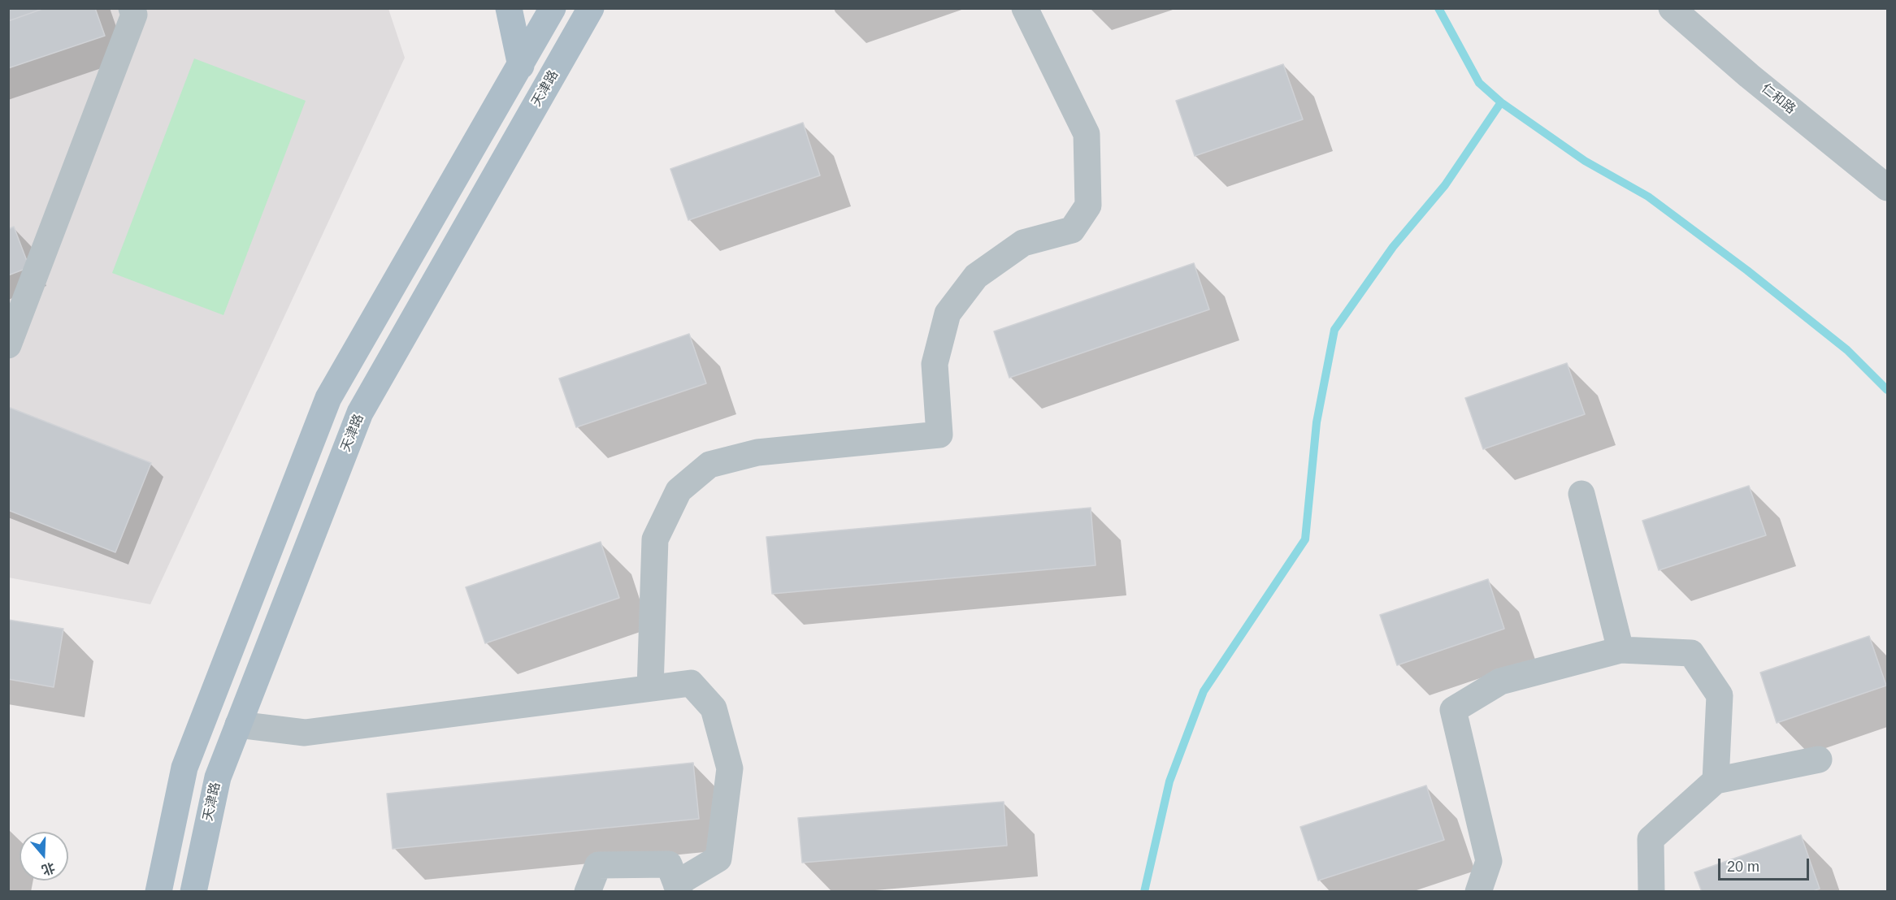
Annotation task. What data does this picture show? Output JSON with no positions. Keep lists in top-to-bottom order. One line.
{"streets":{"main road":["天津路"],"street":["仁和路"]},"scale_bar":"20 m","north":"bottom"}
